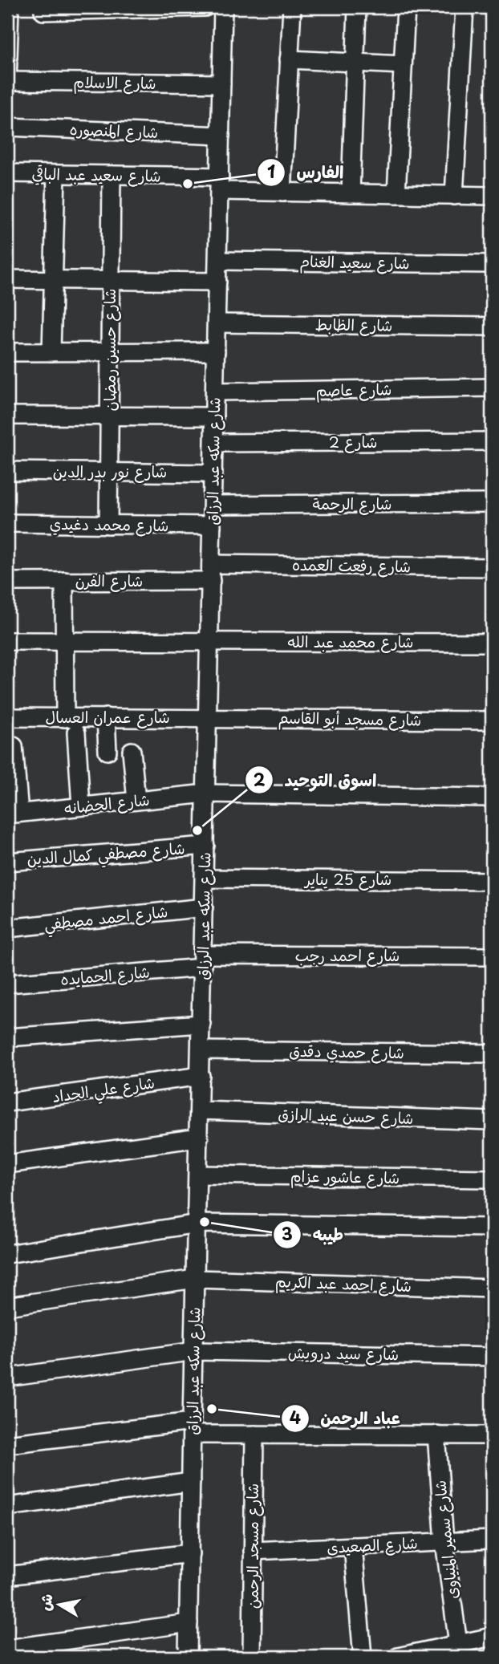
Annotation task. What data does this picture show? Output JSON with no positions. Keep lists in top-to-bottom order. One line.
{"streets":{"street":["شارع الاسلام","شارع المنصوره","شارع سعيد عبد الباقي","شارع سعيد الغنام","شارع الظابط","شارع حسين رمضان","شارع عاصم","شارع 2","شارع سكه عبد الرزاق","شارع نور بدر الدين","شارع الرحمة","شارع محمد دغيدي","شارع رفعت العمده","شارع الفرن","شارع محمد عبد الله","شارع عمران العسال","شارع مسجد أبو القاسم","شارع الحضانه","شارع مصطفي كمال الدين","شارع 25 يناير","شارع احمد مصطفي","شارع احمد رجب","شارع الحمايده","شارع حمدي دقدق","شارع علي الحداد","شارع حسن عبد الرازق","شارع عاشور عزام","شارع احمد عبد الكريم","شارع سيد درويش","شارع سمير المنياوى","شارع الصعيدى","شارع مسجد الرحمن"]},"crossings":[["شارع الاسلام","شارع سكه عبد الرزاق"],["شارع المنصوره","شارع سكه عبد الرزاق"],["شارع سعيد عبد الباقي","شارع حسين رمضان"],["شارع سعيد عبد الباقي","شارع سكه عبد الرزاق"],["شارع سعيد الغنام","شارع سكه عبد الرزاق"],["شارع الظابط","شارع سكه عبد الرزاق"],["شارع حسين رمضان","شارع نور بدر الدين"],["شارع حسين رمضان","شارع محمد دغيدي"],["شارع عاصم","شارع سكه عبد الرزاق"],["شارع 2","شارع سكه عبد الرزاق"],["شارع سكه عبد الرزاق","شارع نور بدر الدين"],["شارع سكه عبد الرزاق","شارع الرحمة"],["شارع سكه عبد الرزاق","شارع محمد دغيدي"],["شارع سكه عبد الرزاق","شارع رفعت العمده"],["شارع سكه عبد الرزاق","شارع الفرن"],["شارع سكه عبد الرزاق","شارع محمد عبد الله"],["شارع سكه عبد الرزاق","شارع عمران العسال"],["شارع سكه عبد الرزاق","شارع مسجد أبو القاسم"],["شارع سكه عبد الرزاق","شارع الحضانه"],["شارع سكه عبد الرزاق","شارع مصطفي كمال الدين"],["شارع سكه عبد الرزاق","شارع 25 يناير"],["شارع سكه عبد الرزاق","شارع احمد مصطفي"],["شارع سكه عبد الرزاق","شارع احمد رجب"],["شارع سكه عبد الرزاق","شارع الحمايده"],["شارع سكه عبد الرزاق","شارع حمدي دقدق"],["شارع سكه عبد الرزاق","شارع علي الحداد"],["شارع سكه عبد الرزاق","شارع حسن عبد الرازق"],["شارع سكه عبد الرزاق","شارع عاشور عزام"],["شارع سكه عبد الرزاق","شارع احمد عبد الكريم"],["شارع سكه عبد الرزاق","شارع سيد درويش"],["شارع رفعت العمده","شارع الفرن"],["شارع عمران العسال","شارع مسجد أبو القاسم"],["شارع احمد رجب","شارع الحمايده"],["شارع سمير المنياوى","شارع الصعيدى"],["شارع الصعيدى","شارع مسجد الرحمن"]],"places":["الفارس","اسوق التوحيد","طيبه","عباد الرحمن"],"north":"left"}
